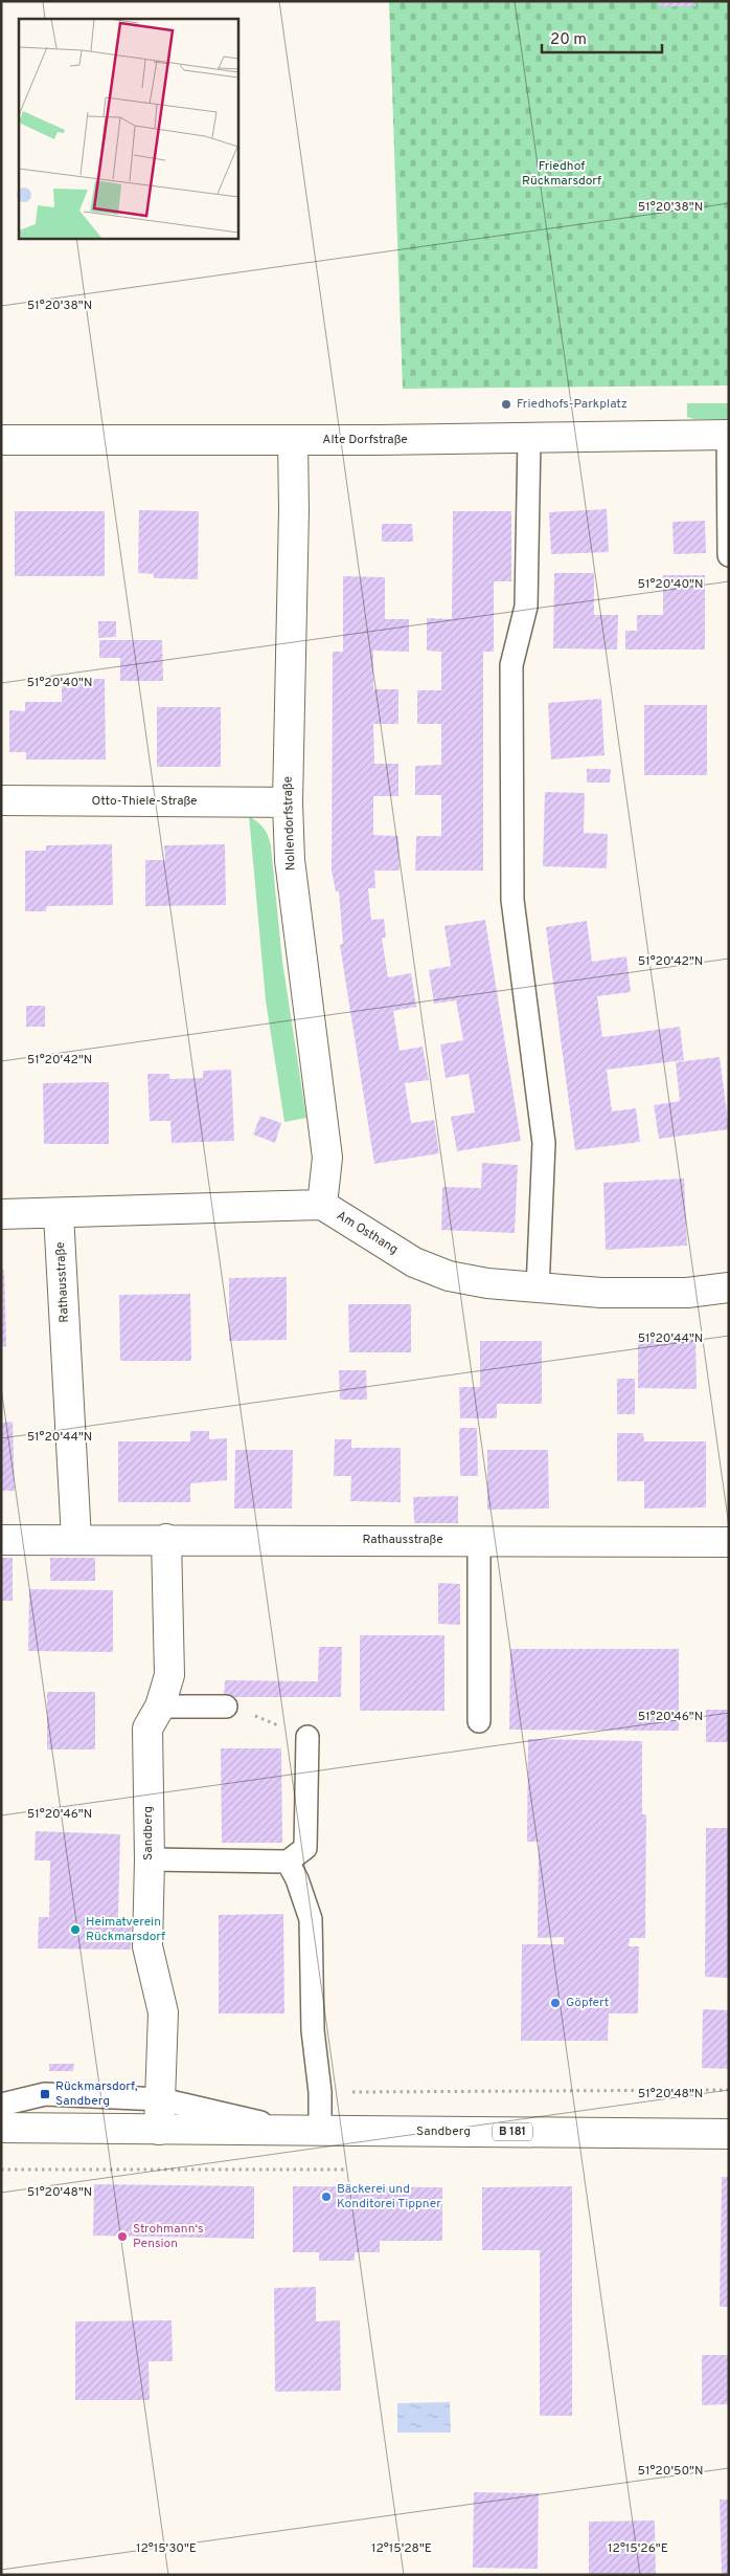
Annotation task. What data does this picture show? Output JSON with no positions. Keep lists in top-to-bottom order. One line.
{"streets":{"street":["Alte Dorfstraße","Otto-Thiele-Straße","Nollendorfstraße","Am Osthang","Rathausstraße","Sandberg","B 181"]},"crossings":[["Alte Dorfstraße","Nollendorfstraße"],["Otto-Thiele-Straße","Nollendorfstraße"],["Nollendorfstraße","Am Osthang"],["Am Osthang","Rathausstraße"],["Rathausstraße","Sandberg"]],"parks":["Friedhof Rückmarsdorf"],"places":{"other":["Friedhofs-Parkplatz","Heimatverein Rückmarsdorf","Göpfert","Bäckerei und Konditorei Tippner","Strohmann‘s Pension"],"transit":["Rückmarsdorf, Sandberg"]},"scale_bar":"20 m","coordinates":["51°20'38\"N","51°20'40\"N","51°20'42\"N","51°20'44\"N","51°20'46\"N","51°20'48\"N","51°20'50\"N","12°15'30\"E","12°15'28\"E","12°15'26\"E"]}
